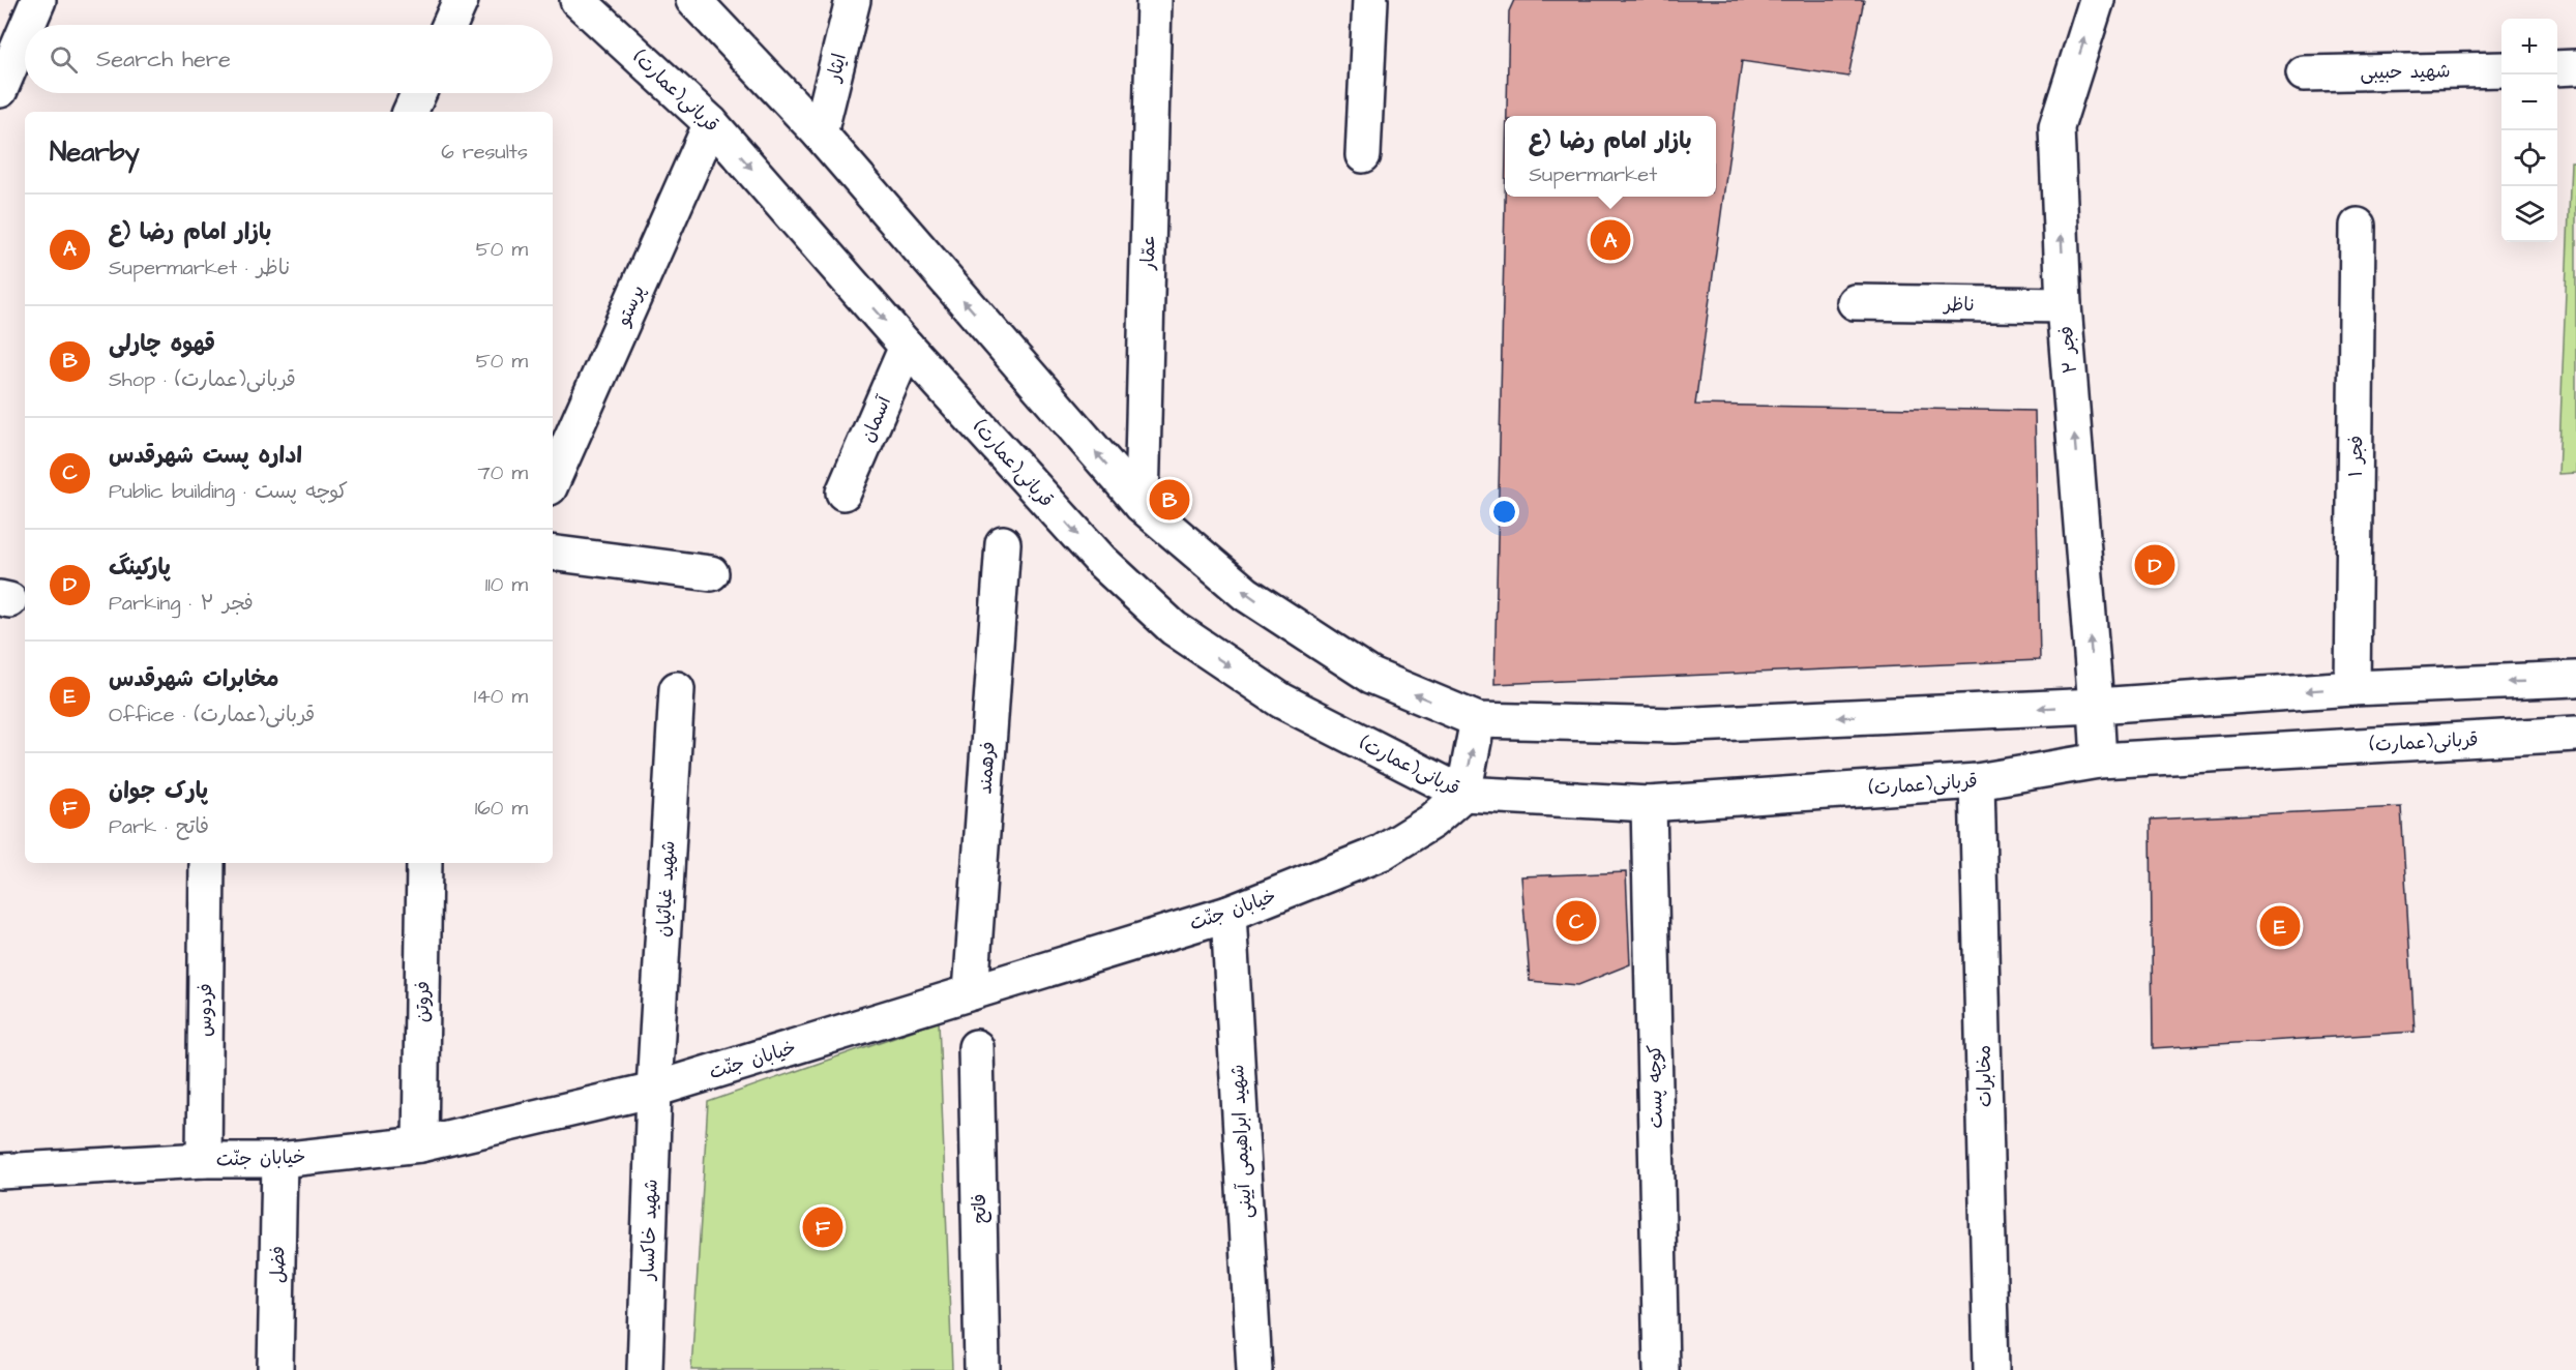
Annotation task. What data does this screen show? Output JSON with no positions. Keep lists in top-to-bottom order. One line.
{"streets":{"street":["ایثار","شهید حبیبی","(عمارت)قربانی","عمّار","ناظر","پرستو","فجر ۲","آسمان","فجر ۱","فرهمند","شهید غیاثیان","خیابان جنّت","فروتن","فردوس","مخابرات","کوچه پست","شهید ابراهیمی آیینی","فاتح","شهید خاکسار","فضل"]},"crossings":[["(عمارت)قربانی","پرستو"],["(عمارت)قربانی","فجر ۲"],["(عمارت)قربانی","آسمان"],["(عمارت)قربانی","خیابان جنّت"],["(عمارت)قربانی","مخابرات"],["(عمارت)قربانی","کوچه پست"],["ناظر","فجر ۲"],["فرهمند","خیابان جنّت"],["شهید غیاثیان","خیابان جنّت"],["شهید غیاثیان","شهید خاکسار"],["خیابان جنّت","فروتن"],["خیابان جنّت","فردوس"],["خیابان جنّت","شهید ابراهیمی آیینی"],["خیابان جنّت","شهید خاکسار"],["خیابان جنّت","فضل"]],"one_way":["فجر ۲"],"page":{"map_buttons":["+","−"],"search":"Search here","heading":["Nearby","6 results"],"popup":["بازار امام رضا (ع","Supermarket"],"list":[{"mark":"A","name":"بازار امام رضا (ع","note":"Supermarket · ناظر","value":"50 m"},{"mark":"B","name":"قهوه چارلی","note":"Shop · (عمارت)قربانی","value":"50 m"},{"mark":"C","name":"اداره پست شهرقدس","note":"Public building · کوچه پست","value":"70 m"},{"mark":"D","name":"پارکینگ","note":"Parking · فجر ۲","value":"110 m"},{"mark":"E","name":"مخابرات شهرقدس","note":"Office · (عمارت)قربانی","value":"140 m"},{"mark":"F","name":"پارک جوان","note":"Park · فاتح","value":"160 m"}],"pins":["A","B","D","C","E","F"]}}
